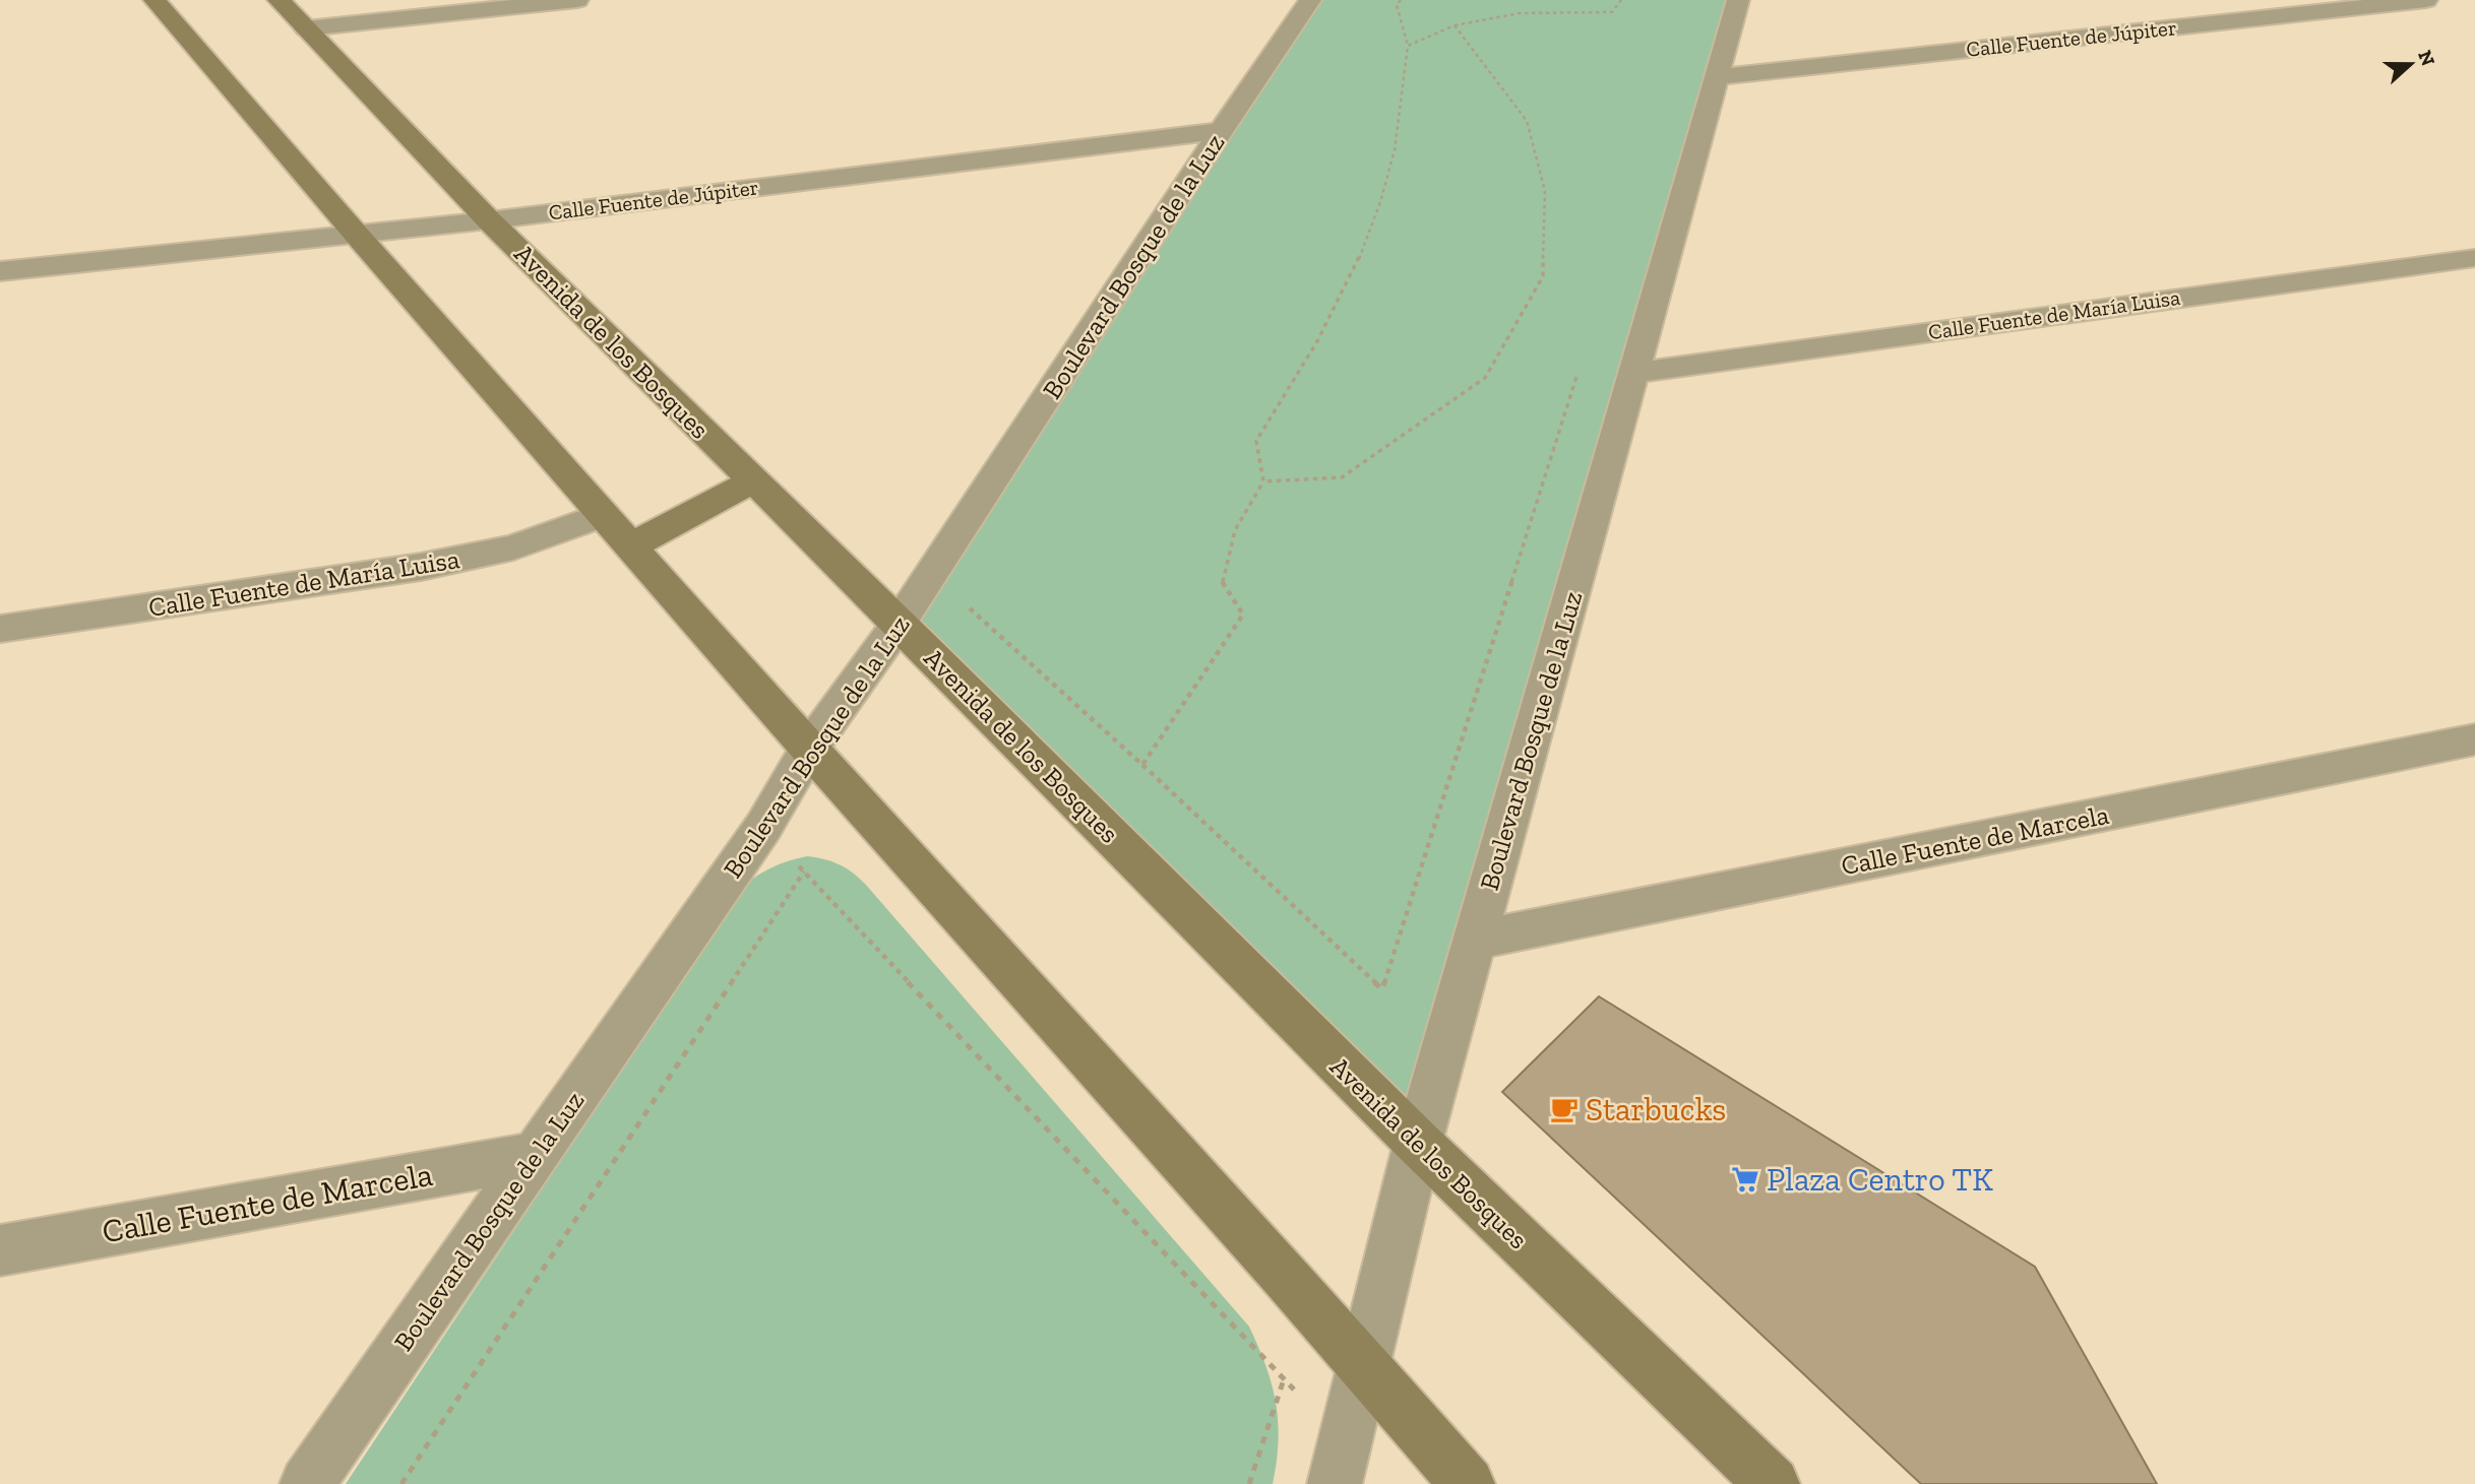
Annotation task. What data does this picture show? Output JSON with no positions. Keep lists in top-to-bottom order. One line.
{"streets":{"main road":["Avenida de los Bosques"],"street":["Calle Fuente de Júpiter","Boulevard Bosque de la Luz","Calle Fuente de María Luisa","Calle Fuente de Marcela"]},"crossings":[["Calle Fuente de Júpiter","Boulevard Bosque de la Luz"],["Calle Fuente de Júpiter","Avenida de los Bosques"],["Boulevard Bosque de la Luz","Calle Fuente de María Luisa"],["Boulevard Bosque de la Luz","Avenida de los Bosques"],["Boulevard Bosque de la Luz","Calle Fuente de Marcela"]],"places":{"cafe":["Starbucks"],"supermarket":["Plaza Centro TK"]},"north":"right"}
